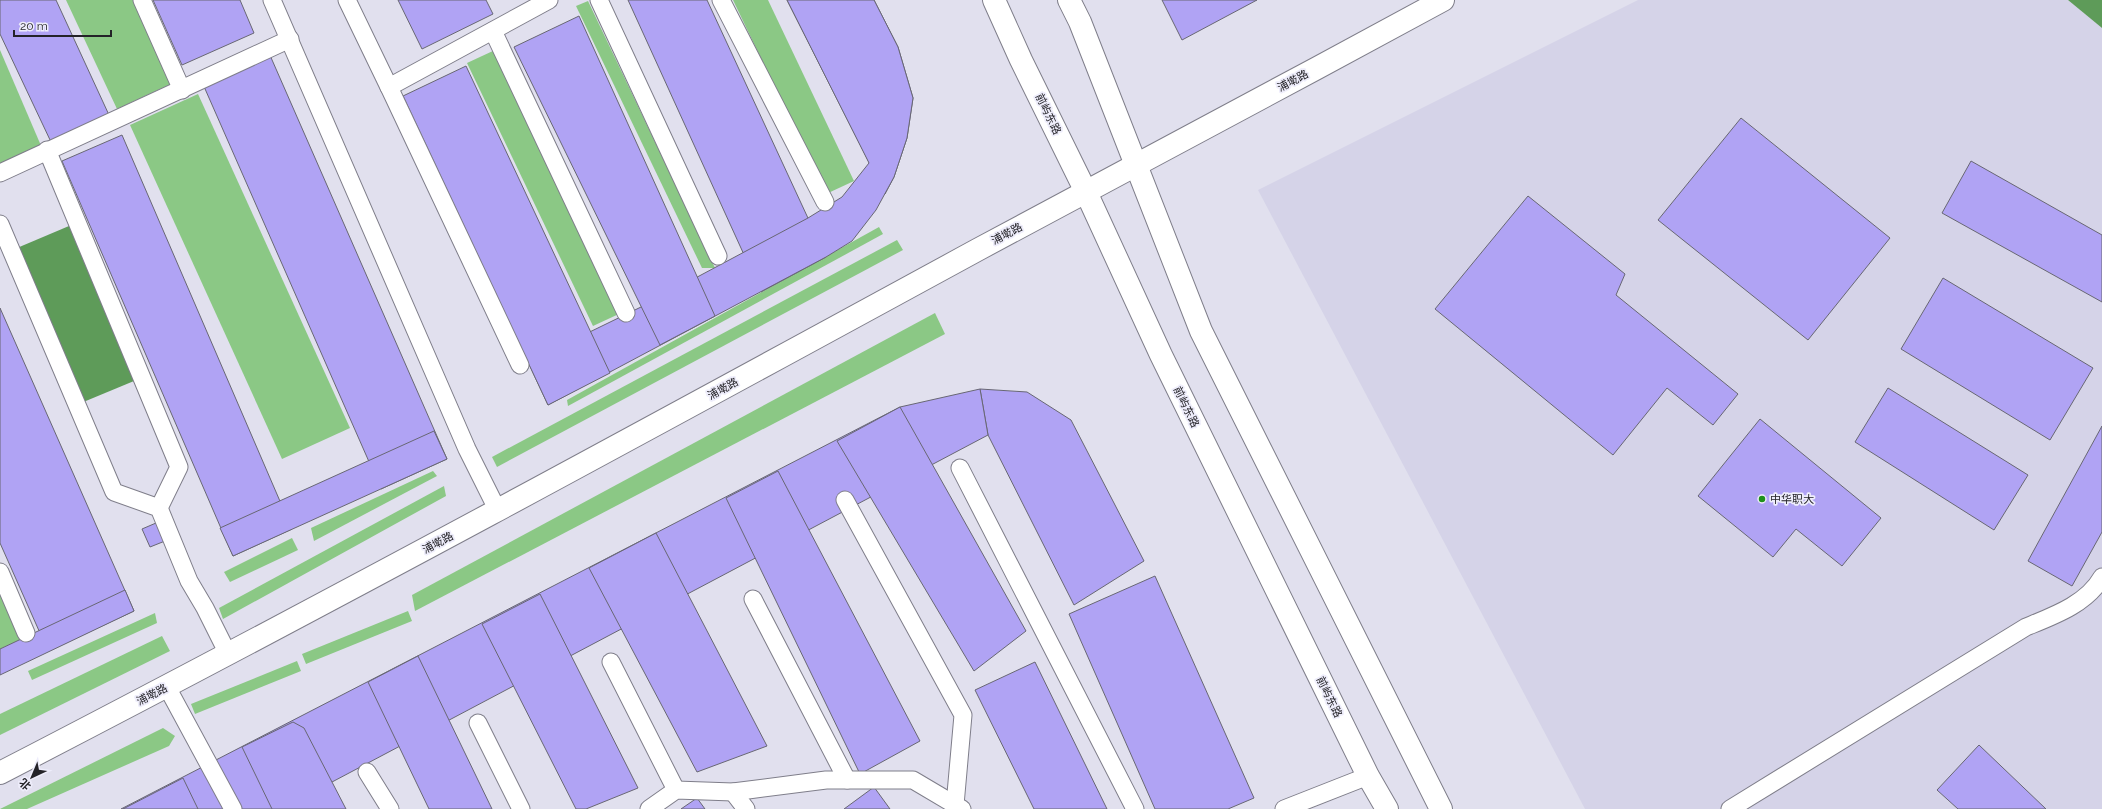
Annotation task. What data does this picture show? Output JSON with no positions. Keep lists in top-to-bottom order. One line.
{"streets":{"main road":["浦墘路","前屿东路"]},"crossings":[["浦墘路","前屿东路"]],"places":["中华职大"],"scale_bar":"20 m","north":"bottom left"}
